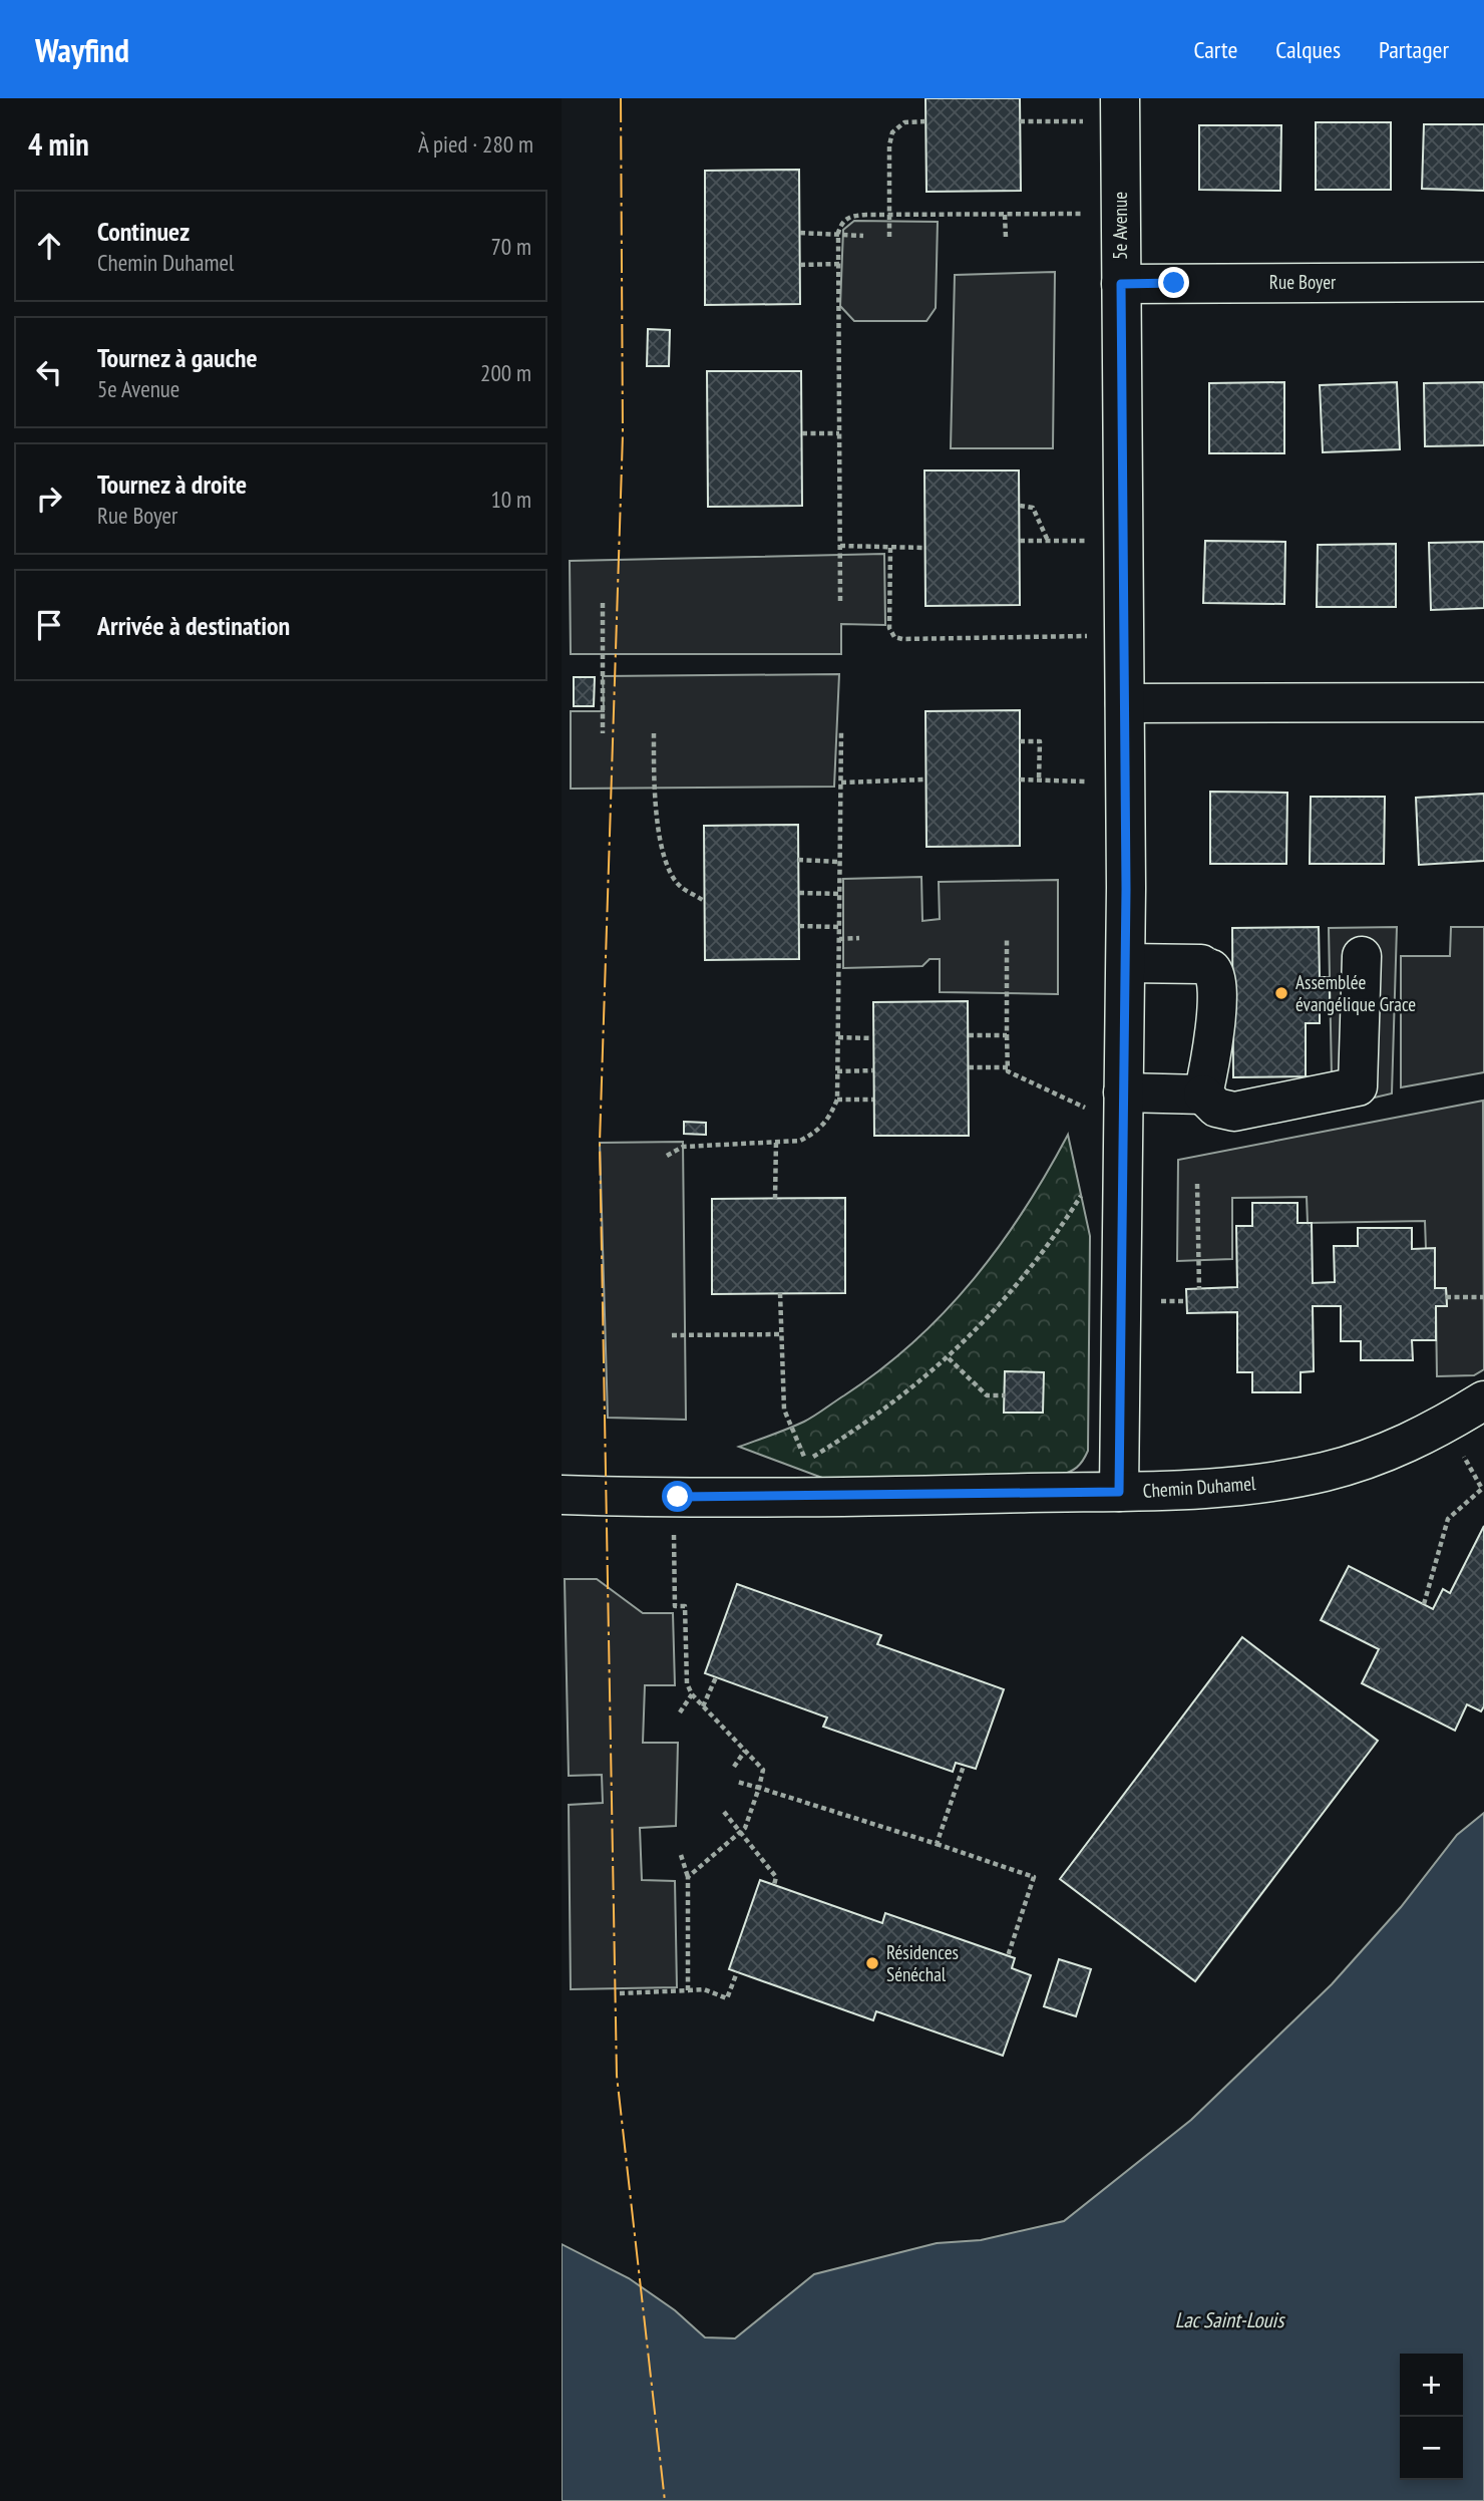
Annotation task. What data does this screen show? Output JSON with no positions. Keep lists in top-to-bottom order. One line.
{"streets":{"street":["5e Avenue","Rue Boyer","Chemin Duhamel"]},"crossings":[["5e Avenue","Rue Boyer"],["5e Avenue","Chemin Duhamel"]],"water":["Lac Saint-Louis"],"places":["Assemblée évangélique Grace","Résidences Sénéchal"],"page":{"header":"Wayfind","nav":["Carte","Calques","Partager"],"heading":["4 min","À pied · 280 m"],"list":[["Continuez","Chemin Duhamel","70 m"],["Tournez à gauche","5e Avenue","200 m"],["Tournez à droite","Rue Boyer","10 m"],"Arrivée à destination"],"map_buttons":["+","−"]}}
